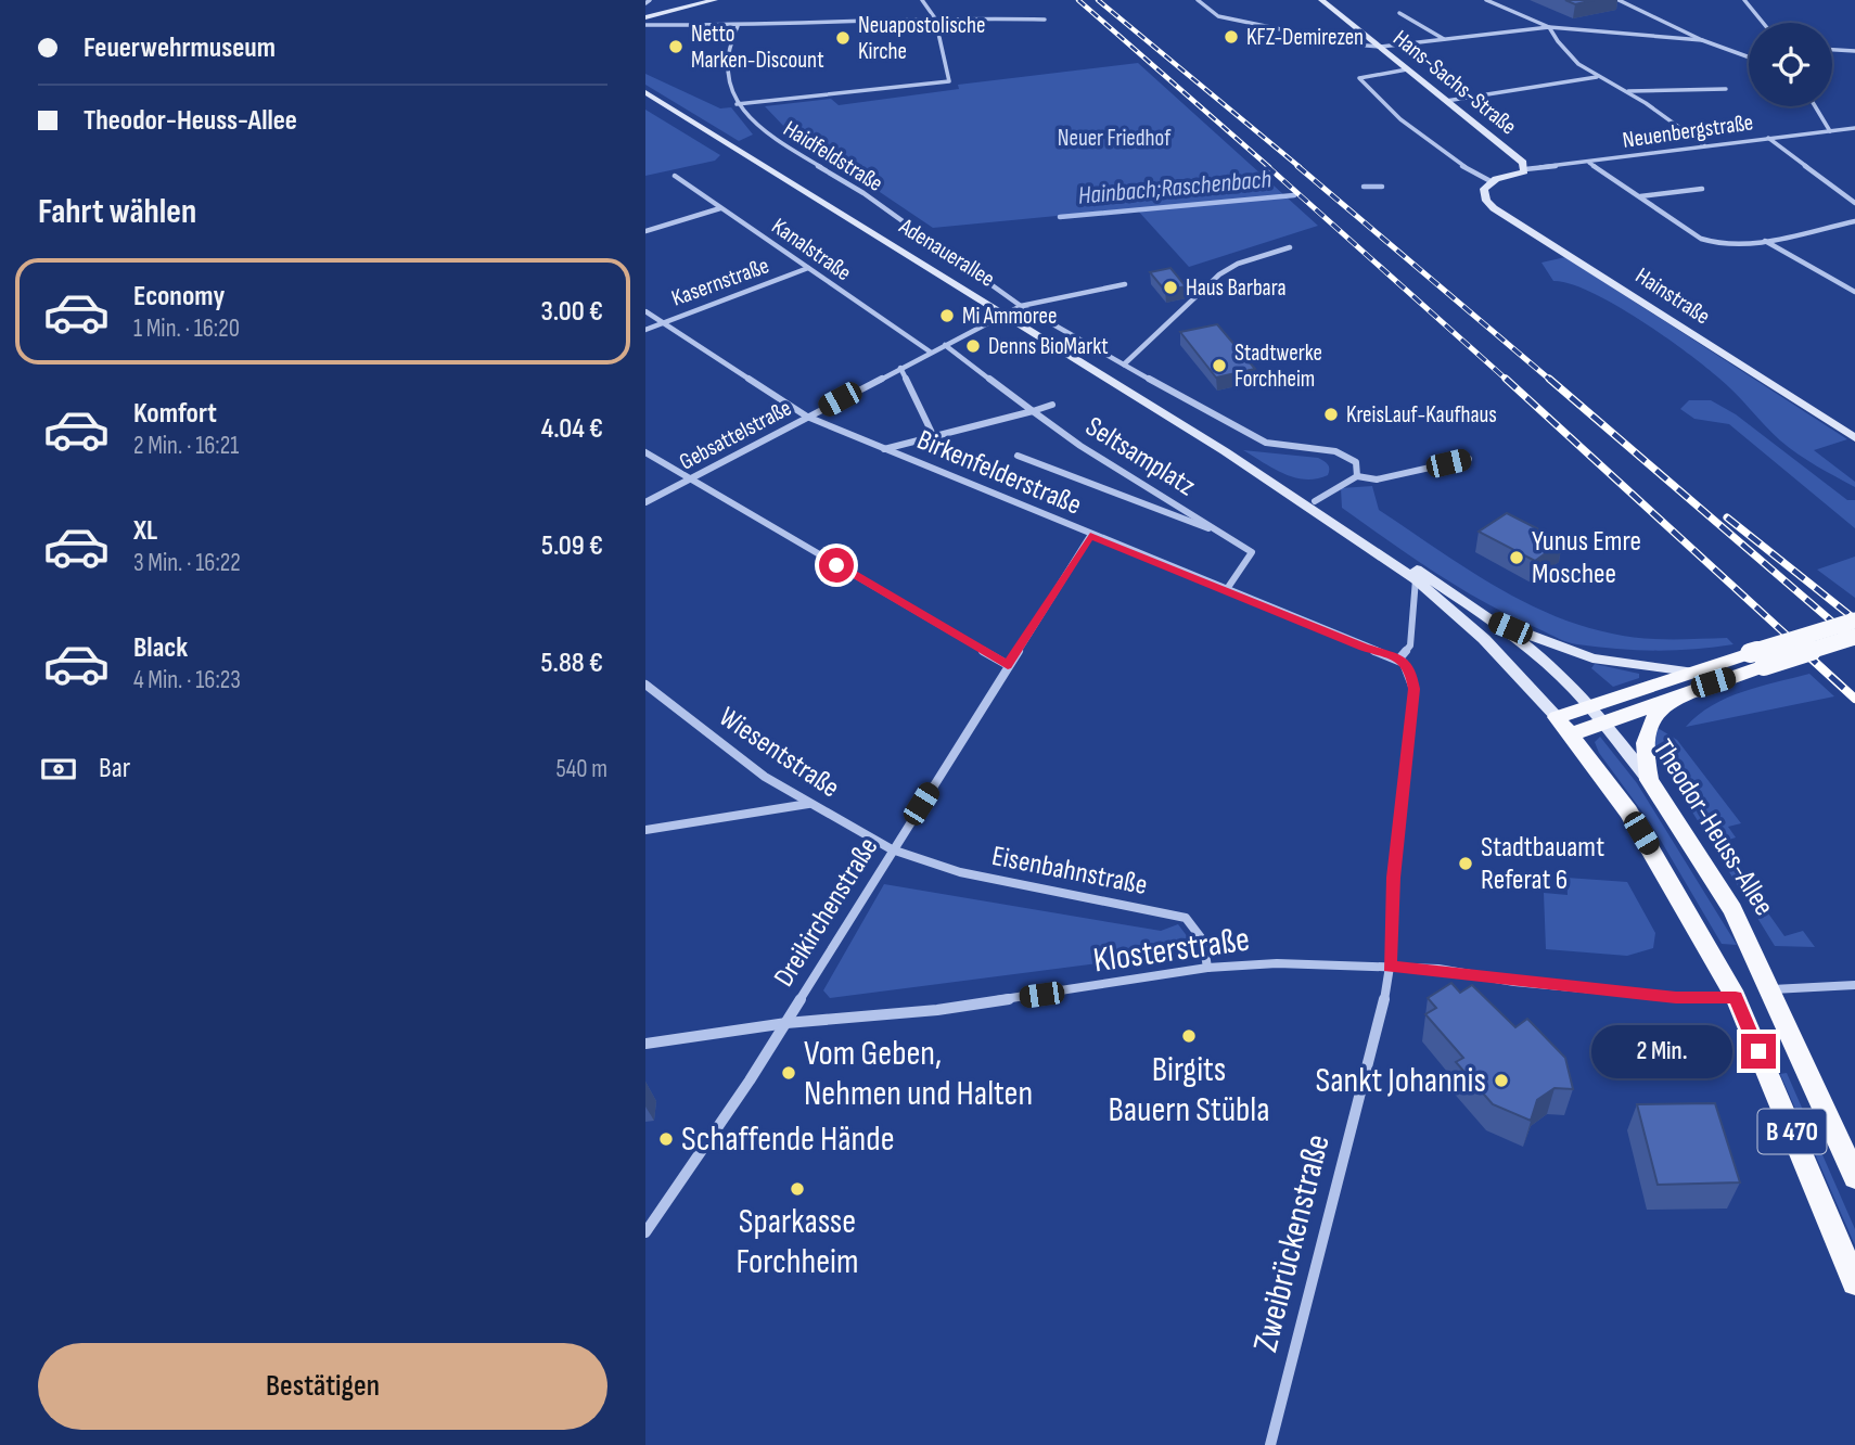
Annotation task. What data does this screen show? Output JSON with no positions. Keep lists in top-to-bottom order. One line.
{"streets":{"main road":["Hans-Sachs-Straße","Adenauerallee","Hainstraße","Theodor-Heuss-Allee","B 470"],"street":["Neuenbergstraße","Haidfeldstraße","Kanalstraße","Kasernstraße","Gebsattelstraße","Seltsamplatz","Birkenfelderstraße","Wiesentstraße","Eisenbahnstraße","Dreikirchenstraße","Klosterstraße","Zweibrückenstraße"]},"crossings":[["Hans-Sachs-Straße","Neuenbergstraße"],["Kanalstraße","Kasernstraße"],["Kanalstraße","Gebsattelstraße"],["Adenauerallee","Gebsattelstraße"],["Adenauerallee","Theodor-Heuss-Allee"],["Adenauerallee","B 470"],["Kasernstraße","Birkenfelderstraße"],["Gebsattelstraße","Seltsamplatz"],["Gebsattelstraße","Birkenfelderstraße"],["Seltsamplatz","Birkenfelderstraße"],["Birkenfelderstraße","Dreikirchenstraße"],["Wiesentstraße","Eisenbahnstraße"],["Wiesentstraße","Dreikirchenstraße"],["Theodor-Heuss-Allee","B 470"],["Eisenbahnstraße","Dreikirchenstraße"],["Eisenbahnstraße","Klosterstraße"],["Dreikirchenstraße","Klosterstraße"],["Klosterstraße","Zweibrückenstraße"]],"water":["Hainbach;Raschenbach"],"parks":["Neuer Friedhof"],"places":["KFZ-Demirezen","Neuapostolische Kirche","Netto Marken-Discount","Haus Barbara","Mi Ammoree","Denns BioMarkt","Stadtwerke Forchheim","KreisLauf-Kaufhaus","Yunus Emre Moschee","Stadtbauamt Referat 6","Birgits Bauern Stübla","Vom Geben, Nehmen und Halten","Sankt Johannis","Schaffende Hände","Sparkasse Forchheim"],"page":{"banner":["Feuerwehrmuseum","Theodor-Heuss-Allee"],"heading":"Fahrt wählen","list":[{"name":"Economy","note":"1 Min. · 16:20","value":"3.00 €"},{"name":"Komfort","note":"2 Min. · 16:21","value":"4.04 €"},{"name":"XL","note":"3 Min. · 16:22","value":"5.09 €"},{"name":"Black","note":"4 Min. · 16:23","value":"5.88 €"}],"pay":["Bar","540 m"],"bubble":"2 Min.","buttons":"Bestätigen"}}
